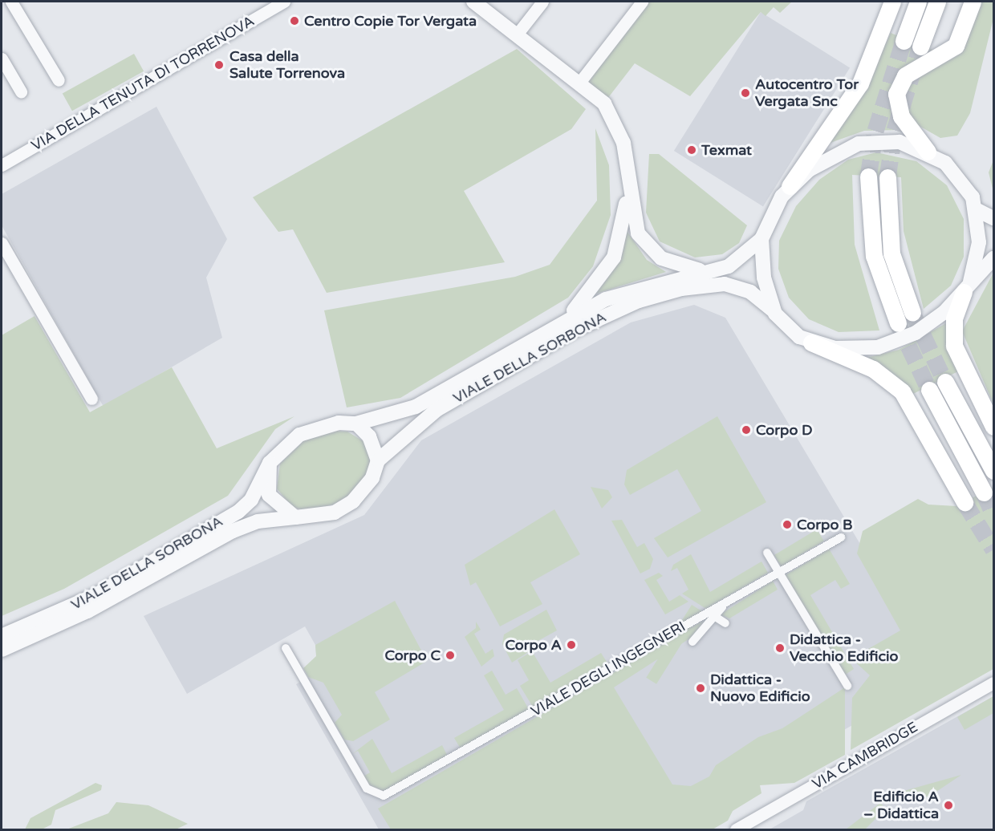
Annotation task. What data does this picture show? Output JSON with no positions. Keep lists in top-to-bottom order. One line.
{"streets":{"street":["VIA DELLA TENUTA DI TORRENOVA","VIALE DELLA SORBONA","VIALE DEGLI INGEGNERI","VIA CAMBRIDGE"]},"places":["Centro Copie Tor Vergata","Casa della Salute Torrenova","Autocentro Tor Vergata Snc","Texmat","Corpo D","Corpo B","Corpo A","Didattica - Vecchio Edificio","Corpo C","Didattica - Nuovo Edificio","Edificio A – Didattica"]}
